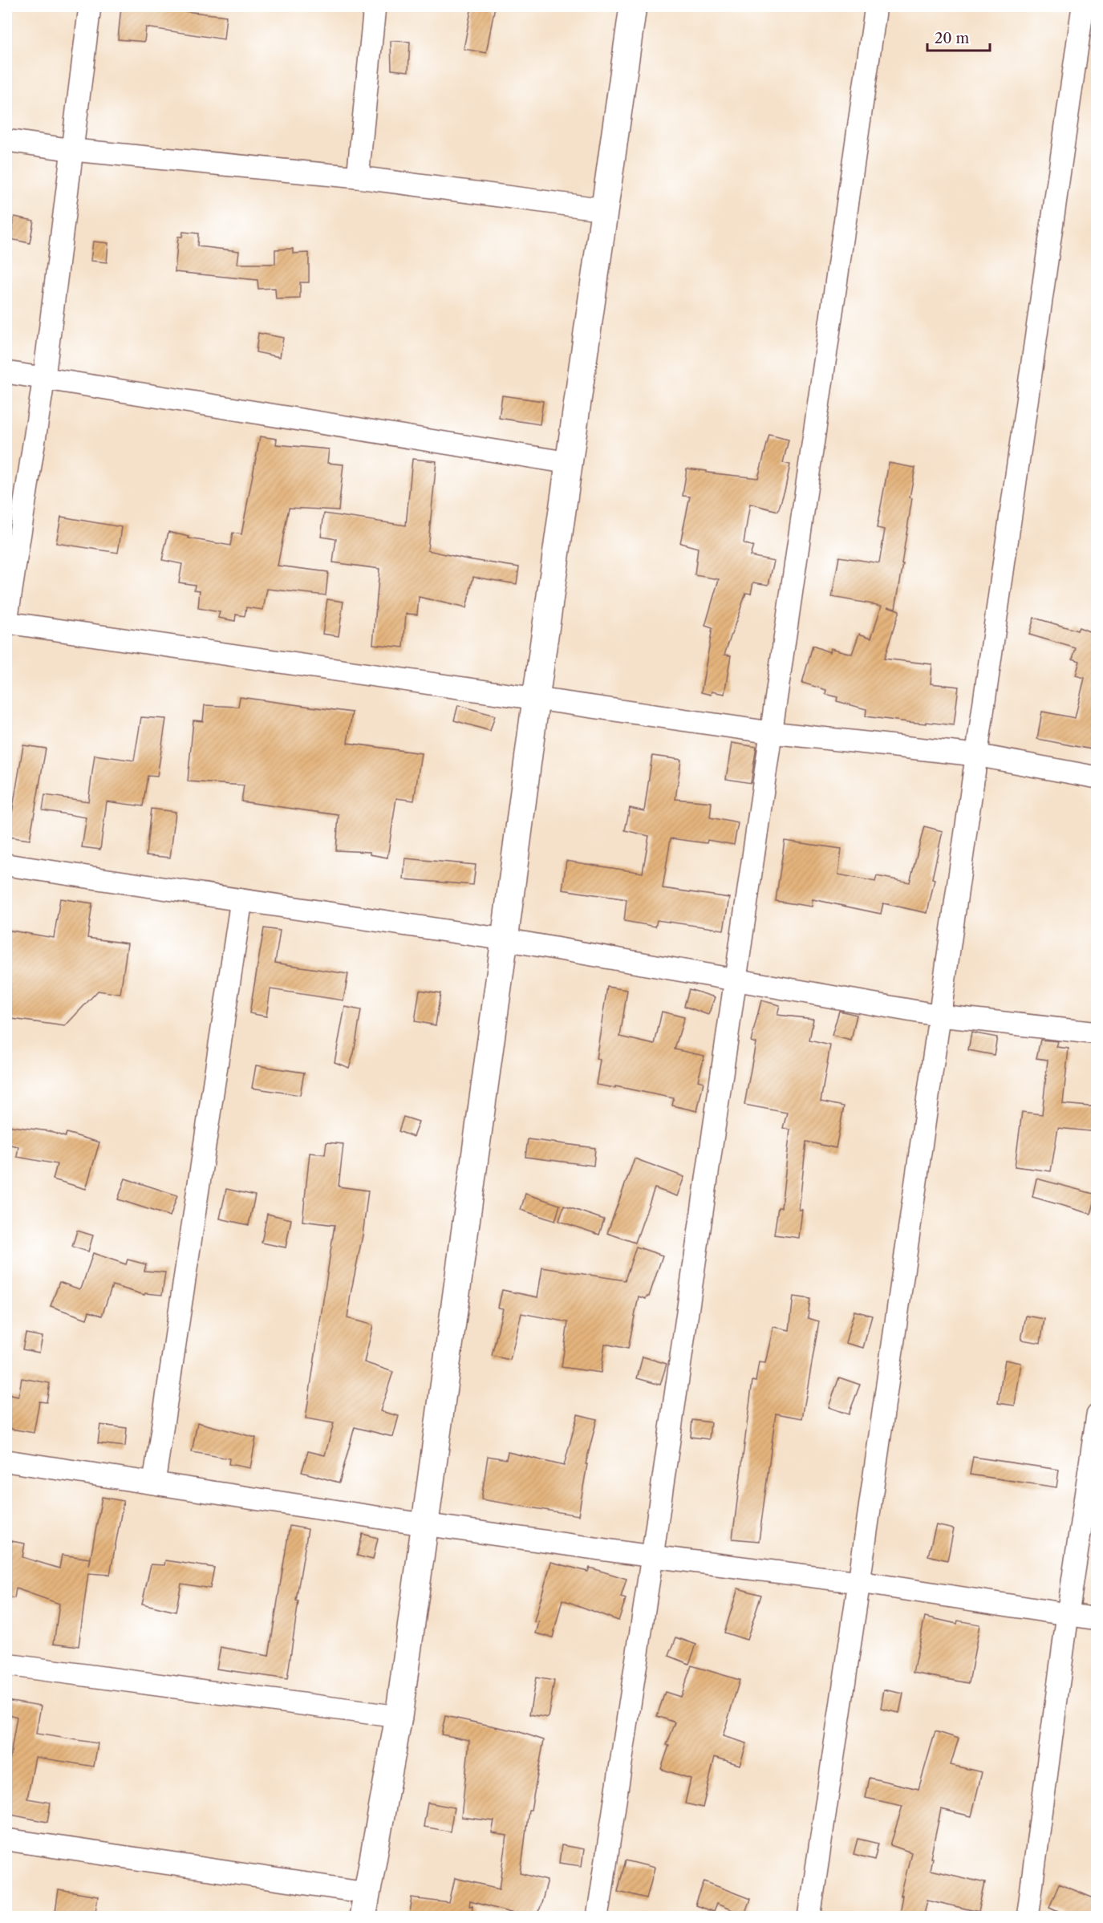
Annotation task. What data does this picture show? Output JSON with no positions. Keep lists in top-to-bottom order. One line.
{"scale_bar":"20 m"}
